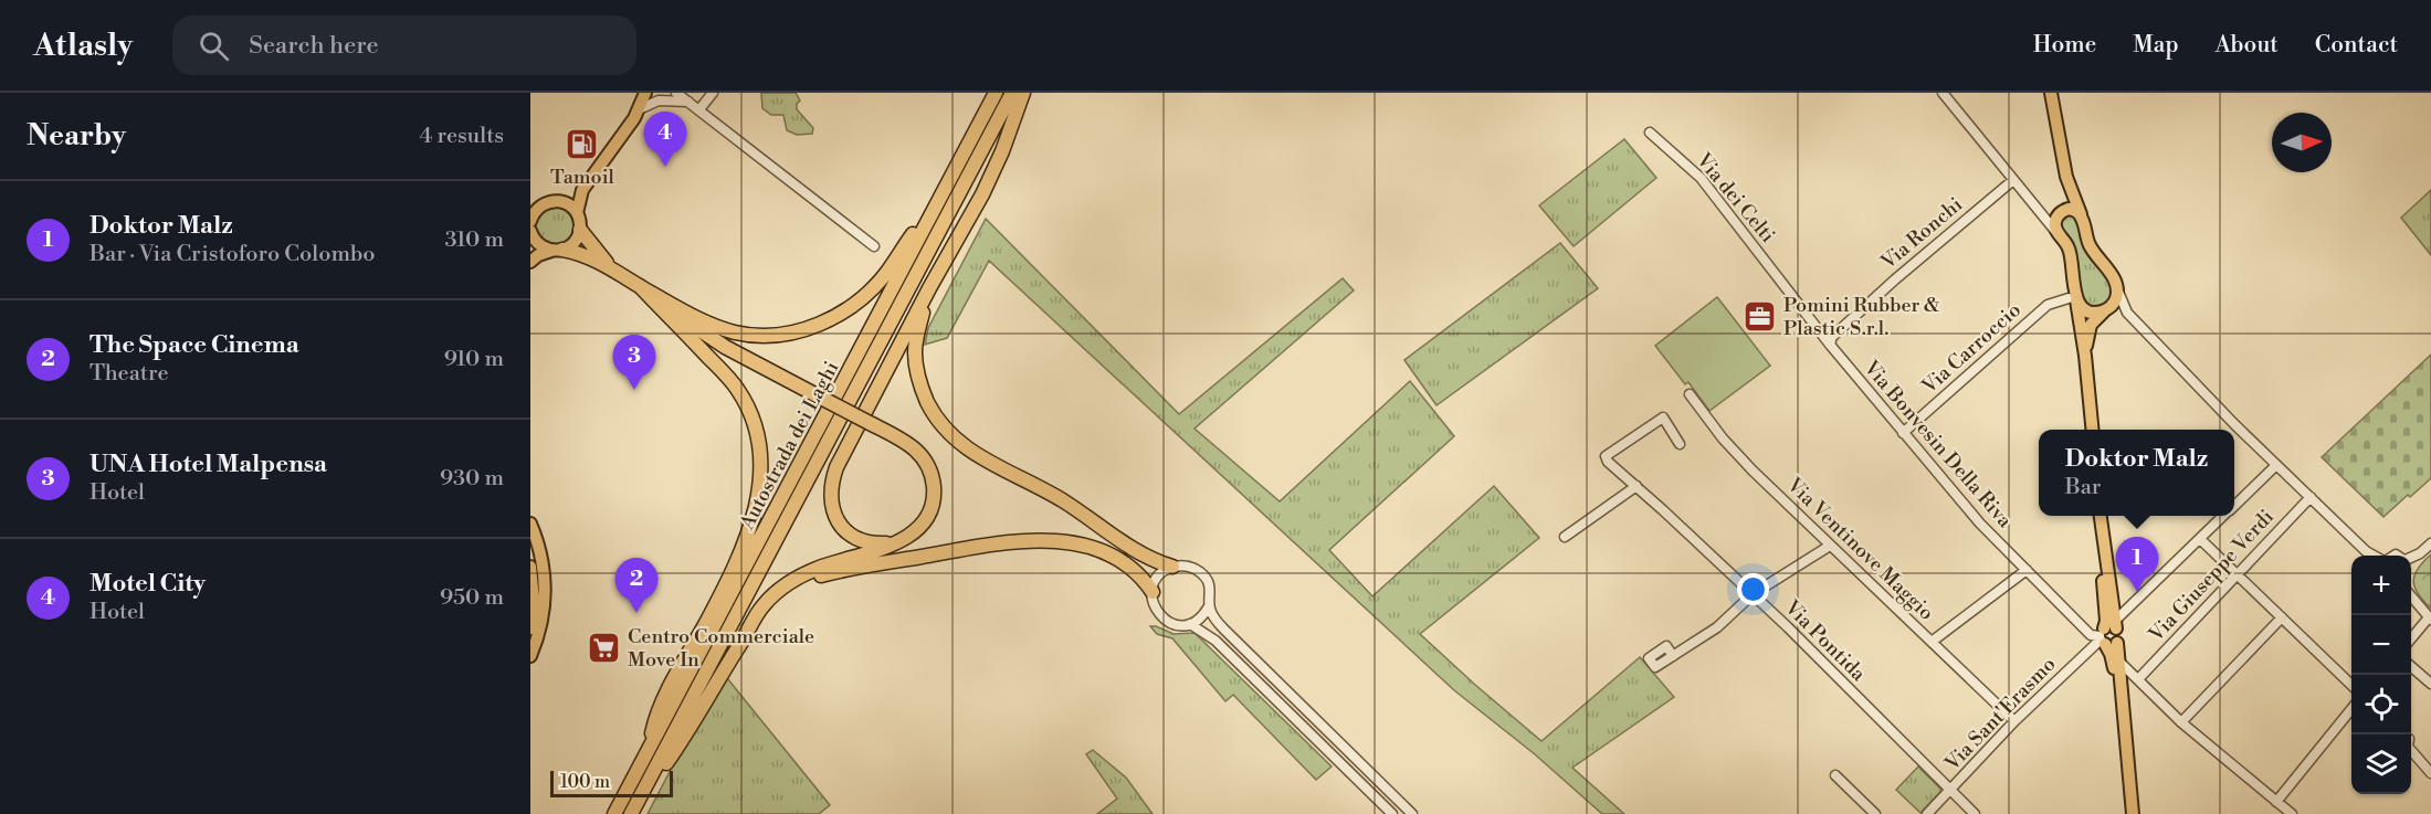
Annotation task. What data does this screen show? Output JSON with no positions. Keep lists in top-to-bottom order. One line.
{"streets":{"highway":["Autostrada dei Laghi"],"street":["Via dei Celti","Via Ronchi","Via Carroccio","Via Bonvesin Della Riva","Via Ventinove Maggio","Via Giuseppe Verdi","Via Pontida","Via Sant'Erasmo"]},"crossings":[["Via dei Celti","Via Bonvesin Della Riva"],["Via Ronchi","Via Bonvesin Della Riva"],["Via Carroccio","Via Bonvesin Della Riva"],["Via Bonvesin Della Riva","Via Sant'Erasmo"],["Via Ventinove Maggio","Via Sant'Erasmo"],["Via Pontida","Via Sant'Erasmo"]],"places":{"fuel station":["Tamoil"],"office":["Pomini Rubber & Plastic S.r.l."],"supermarket":["Centro Commerciale Move In"]},"scale_bar":"100 m","north":"right","page":{"header":"Atlasly","search":"Search here","nav":["Home","Map","About","Contact"],"heading":["Nearby","4 results"],"pins":["4","3","1","2"],"list":[{"mark":"1","name":"Doktor Malz","note":"Bar · Via Cristoforo Colombo","value":"310 m"},{"mark":"2","name":"The Space Cinema","note":"Theatre","value":"910 m"},{"mark":"3","name":"UNA Hotel Malpensa","note":"Hotel","value":"930 m"},{"mark":"4","name":"Motel City","note":"Hotel","value":"950 m"}],"popup":["Doktor Malz","Bar"],"map_buttons":["+","−"],"scale":"100 m"}}
